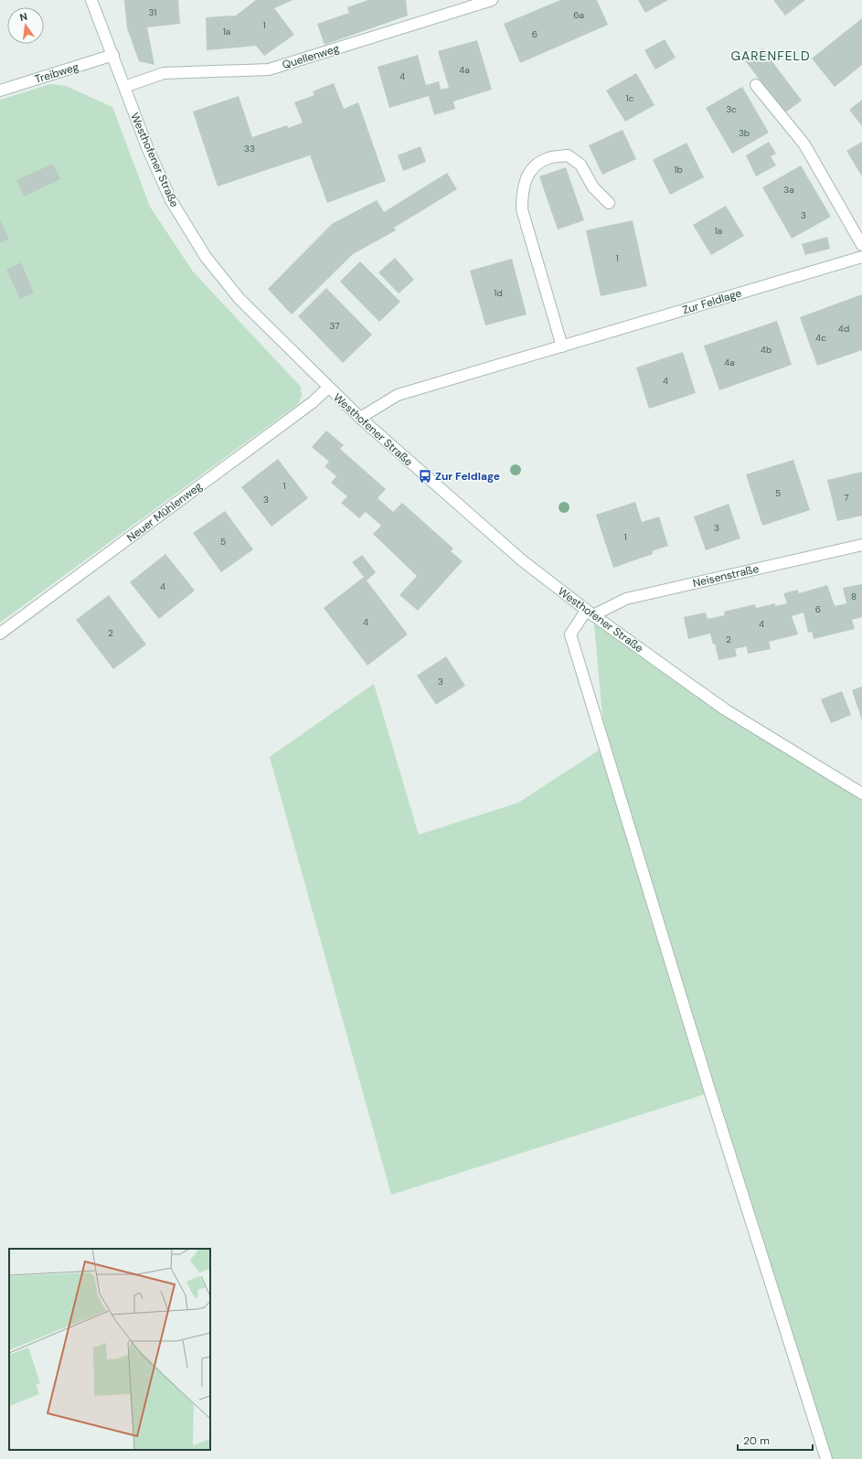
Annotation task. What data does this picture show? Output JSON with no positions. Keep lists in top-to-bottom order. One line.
{"streets":{"street":["Quellenweg","Treibweg","Westhofener Straße","Zur Feldlage","Neuer Mühlenweg","Neisenstraße"]},"crossings":[["Quellenweg","Westhofener Straße"],["Treibweg","Westhofener Straße"],["Westhofener Straße","Zur Feldlage"],["Westhofener Straße","Neuer Mühlenweg"],["Westhofener Straße","Neisenstraße"]],"districts":["GARENFELD"],"places":{"bus stop":["Zur Feldlage"]},"house_numbers":["31","6a","1","1a","6","4a","4","1c","3c","3b","33","1b","3a","3","1a","1","1d","37","4d","4c","4b","4a","4","1","5","7","3","3","1","5","4","8","6","4","4","2","2","3"],"scale_bar":"20 m","north":"top"}
